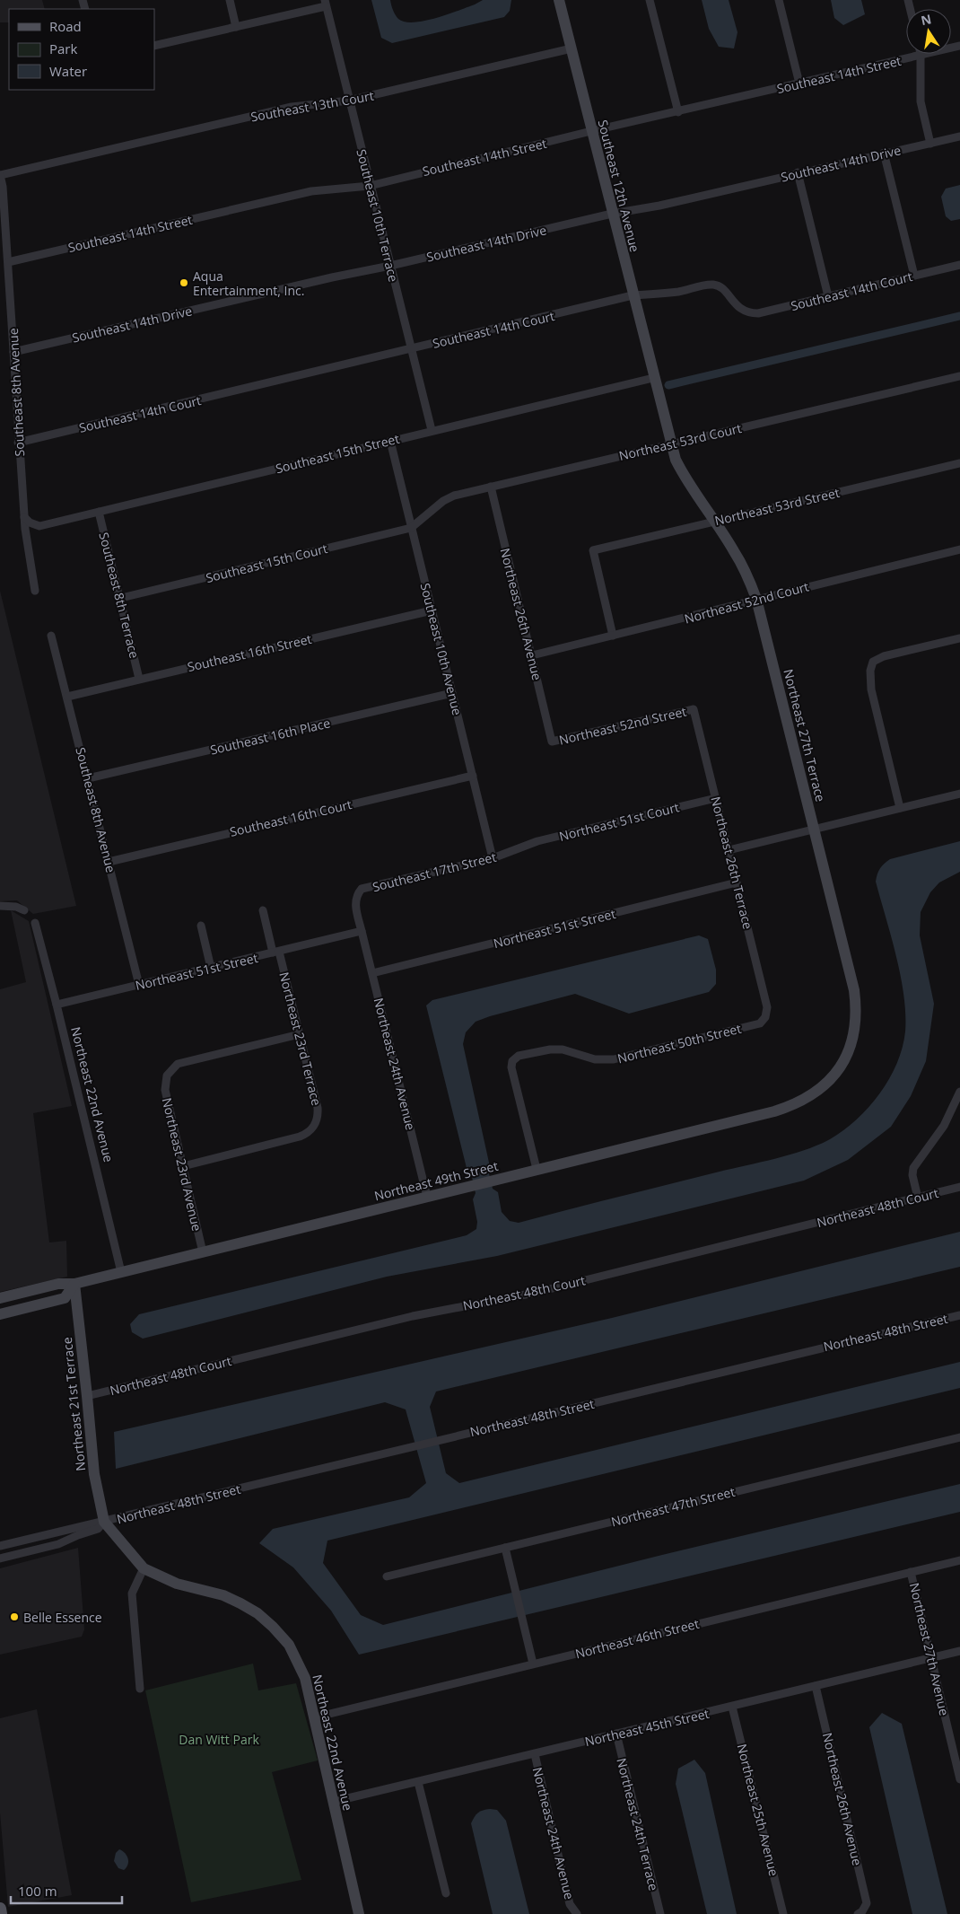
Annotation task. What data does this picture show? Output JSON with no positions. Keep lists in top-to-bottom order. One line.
{"streets":{"street":["Southeast 14th Street","Southeast 13th Court","Southeast 14th Drive","Southeast 12th Avenue","Southeast 10th Terrace","Southeast 14th Court","Southeast 8th Avenue","Northeast 53rd Court","Southeast 15th Street","Northeast 53rd Street","Southeast 15th Court","Southeast 8th Terrace","Northeast 52nd Court","Northeast 26th Avenue","Southeast 10th Avenue","Southeast 16th Street","Northeast 52nd Street","Northeast 27th Terrace","Southeast 16th Place","Southeast 16th Court","Northeast 51st Court","Northeast 26th Terrace","Southeast 17th Street","Northeast 51st Street","Northeast 23rd Terrace","Northeast 50th Street","Northeast 24th Avenue","Northeast 22nd Avenue","Northeast 23rd Avenue","Northeast 49th Street","Northeast 48th Court","Northeast 48th Street","Northeast 21st Terrace","Northeast 47th Street","Northeast 46th Street","Northeast 27th Avenue","Northeast 45th Street","Northeast 25th Avenue","Northeast 24th Terrace"]},"crossings":[["Southeast 14th Street","Southeast 12th Avenue"],["Southeast 14th Street","Southeast 10th Terrace"],["Southeast 14th Street","Southeast 8th Avenue"],["Southeast 13th Court","Southeast 12th Avenue"],["Southeast 13th Court","Southeast 10th Terrace"],["Southeast 13th Court","Southeast 8th Avenue"],["Southeast 14th Drive","Southeast 12th Avenue"],["Southeast 14th Drive","Southeast 10th Terrace"],["Southeast 14th Drive","Southeast 8th Avenue"],["Southeast 12th Avenue","Southeast 14th Court"],["Southeast 12th Avenue","Southeast 15th Street"],["Southeast 12th Avenue","Northeast 27th Terrace"],["Southeast 10th Terrace","Southeast 14th Court"],["Southeast 10th Terrace","Southeast 15th Street"],["Southeast 14th Court","Southeast 8th Avenue"],["Southeast 8th Avenue","Southeast 15th Street"],["Southeast 8th Avenue","Southeast 16th Street"],["Southeast 8th Avenue","Southeast 16th Place"],["Southeast 8th Avenue","Southeast 16th Court"],["Southeast 8th Avenue","Northeast 51st Street"],["Northeast 53rd Court","Southeast 15th Court"],["Northeast 53rd Court","Northeast 26th Avenue"],["Northeast 53rd Court","Southeast 10th Avenue"],["Northeast 53rd Court","Northeast 27th Terrace"],["Southeast 15th Street","Southeast 8th Terrace"],["Southeast 15th Street","Southeast 10th Avenue"],["Southeast 15th Street","Northeast 27th Terrace"],["Northeast 53rd Street","Northeast 52nd Court"],["Northeast 53rd Street","Northeast 27th Terrace"],["Southeast 15th Court","Southeast 8th Terrace"],["Southeast 15th Court","Southeast 10th Avenue"],["Southeast 8th Terrace","Southeast 16th Street"],["Northeast 52nd Court","Northeast 26th Avenue"],["Northeast 52nd Court","Northeast 27th Terrace"],["Northeast 26th Avenue","Northeast 52nd Street"],["Northeast 26th Avenue","Northeast 45th Street"],["Southeast 10th Avenue","Southeast 16th Street"],["Southeast 10th Avenue","Southeast 16th Place"],["Southeast 10th Avenue","Southeast 16th Court"],["Southeast 10th Avenue","Southeast 17th Street"],["Northeast 52nd Street","Northeast 26th Terrace"],["Northeast 27th Terrace","Northeast 49th Street"],["Northeast 51st Court","Northeast 26th Terrace"],["Northeast 51st Court","Southeast 17th Street"],["Northeast 26th Terrace","Northeast 51st Street"],["Northeast 26th Terrace","Northeast 50th Street"],["Southeast 17th Street","Northeast 51st Street"],["Southeast 17th Street","Northeast 24th Avenue"],["Northeast 51st Street","Northeast 23rd Terrace"],["Northeast 51st Street","Northeast 24th Avenue"],["Northeast 51st Street","Northeast 22nd Avenue"],["Northeast 23rd Terrace","Northeast 23rd Avenue"],["Northeast 50th Street","Northeast 49th Street"],["Northeast 24th Avenue","Northeast 49th Street"],["Northeast 24th Avenue","Northeast 45th Street"],["Northeast 22nd Avenue","Northeast 49th Street"],["Northeast 22nd Avenue","Northeast 48th Street"],["Northeast 22nd Avenue","Northeast 21st Terrace"],["Northeast 22nd Avenue","Northeast 46th Street"],["Northeast 22nd Avenue","Northeast 45th Street"],["Northeast 23rd Avenue","Northeast 49th Street"],["Northeast 49th Street","Northeast 21st Terrace"],["Northeast 48th Court","Northeast 21st Terrace"],["Northeast 48th Street","Northeast 21st Terrace"],["Northeast 46th Street","Northeast 27th Avenue"],["Northeast 27th Avenue","Northeast 45th Street"],["Northeast 45th Street","Northeast 25th Avenue"],["Northeast 45th Street","Northeast 24th Terrace"]],"parks":["Dan Witt Park"],"places":["Aqua Entertainment, Inc.","Belle Essence"],"legend":["Road","Park","Water"],"scale_bar":"100 m","north":"top"}
